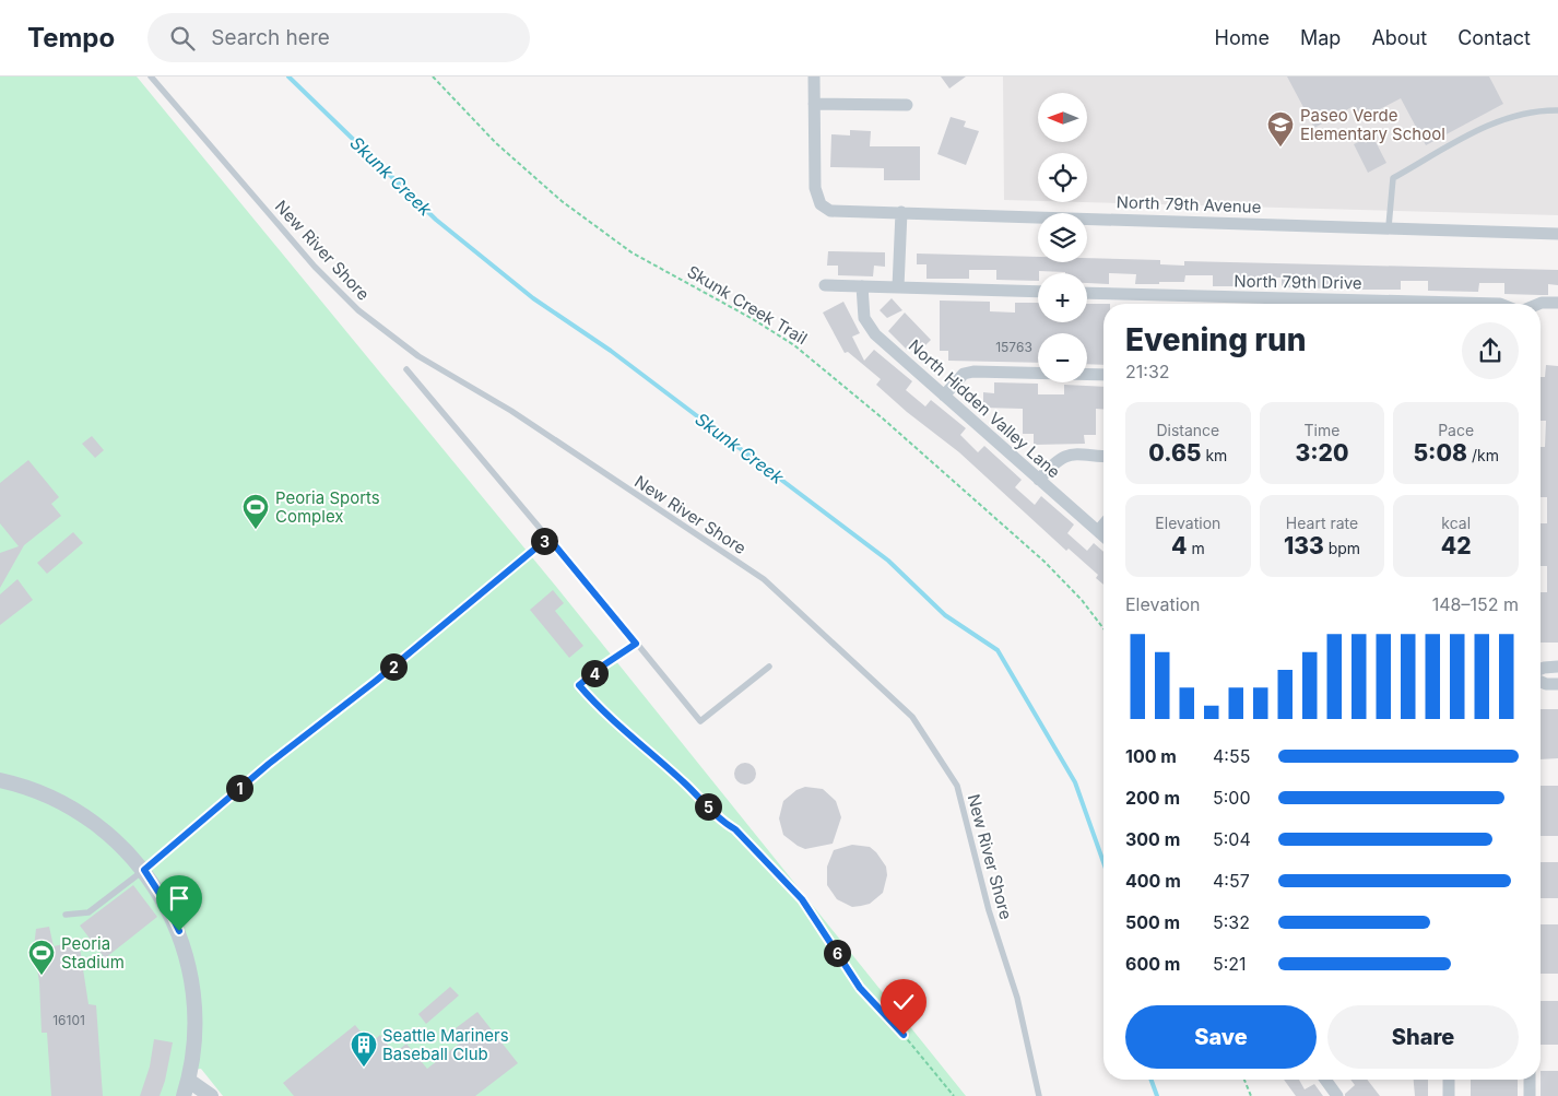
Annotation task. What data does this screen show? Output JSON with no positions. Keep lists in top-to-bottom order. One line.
{"streets":{"street":["North 79th Avenue","North 79th Drive","North Hidden Valley Lane"],"lane":["New River Shore"],"path":["Skunk Creek Trail"]},"water":["Skunk Creek"],"places":{"school or university":["Paseo Verde Elementary School"],"sports":["Peoria Sports Complex","Peoria Stadium"],"building":["Seattle Mariners Baseball Club"]},"house_numbers":["15763","16101"],"north":"left","page":{"header":"Tempo","search":"Search here","nav":["Home","Map","About","Contact"],"map_buttons":["+","−"],"heading":["Evening run","21:32"],"stats":[["Distance","0.65 km"],["Time","3:20"],["Pace","5:08 /km"],["Elevation","4 m"],["Heart rate","133 bpm"],["kcal","42"]],"pins":["3","2","4","1","5","6"],"chart":["Elevation","148–152 m"],"list":[{"name":"100 m","note":"4:55"},{"name":"200 m","note":"5:00"},{"name":"300 m","note":"5:04"},{"name":"400 m","note":"4:57"},{"name":"500 m","note":"5:32"},{"name":"600 m","note":"5:21"}],"buttons":["Save","Share"]}}
